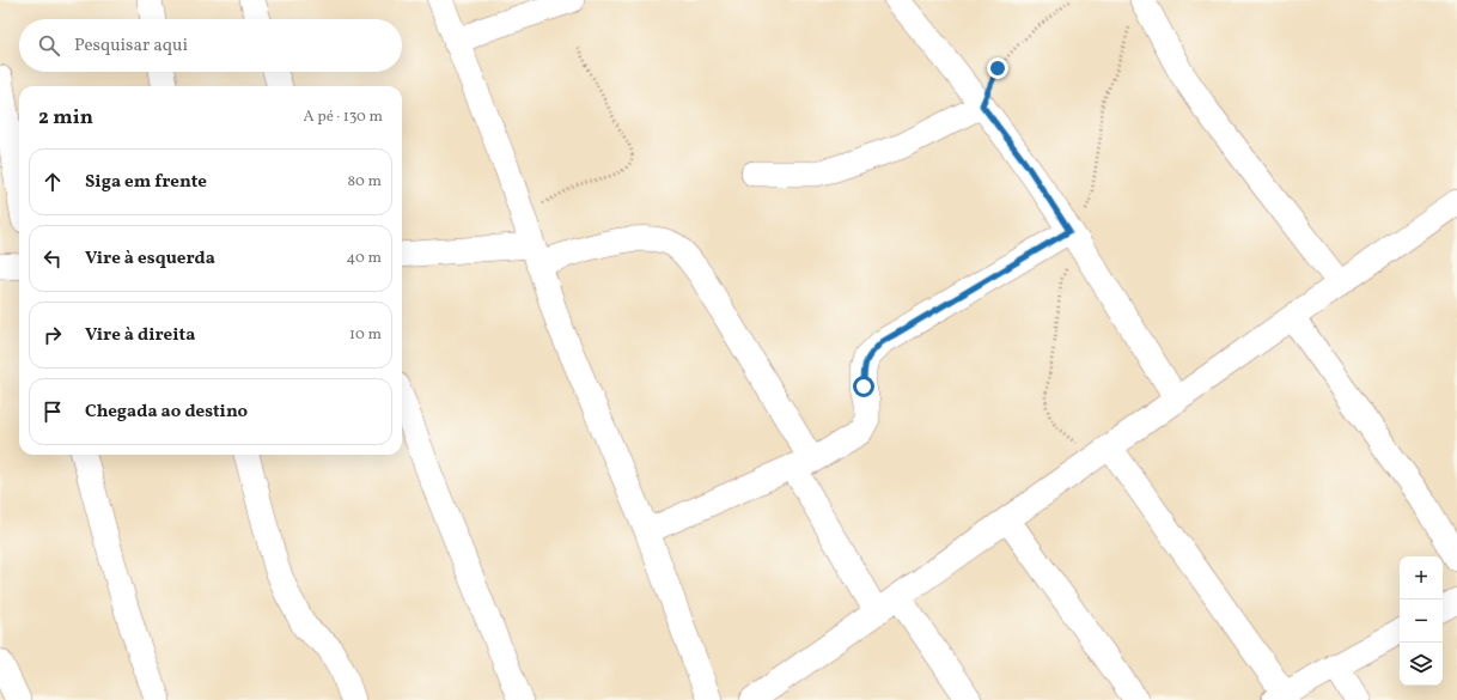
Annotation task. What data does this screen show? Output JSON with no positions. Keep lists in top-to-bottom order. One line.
{"page":{"search":"Pesquisar aqui","heading":["2 min","A pé · 130 m"],"list":[["Siga em frente","80 m"],["Vire à esquerda","40 m"],["Vire à direita","10 m"],"Chegada ao destino"],"map_buttons":["+","−"]}}
